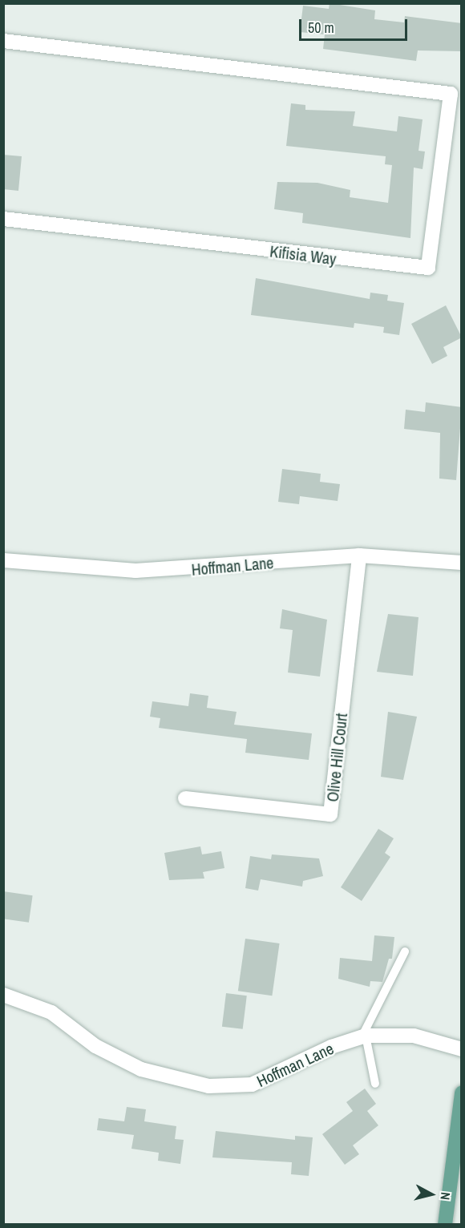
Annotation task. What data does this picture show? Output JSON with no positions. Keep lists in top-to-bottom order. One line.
{"streets":{"street":["Kifisia Way","Hoffman Lane","Olive Hill Court"]},"crossings":[["Hoffman Lane","Olive Hill Court"]],"scale_bar":"50 m","north":"right"}
